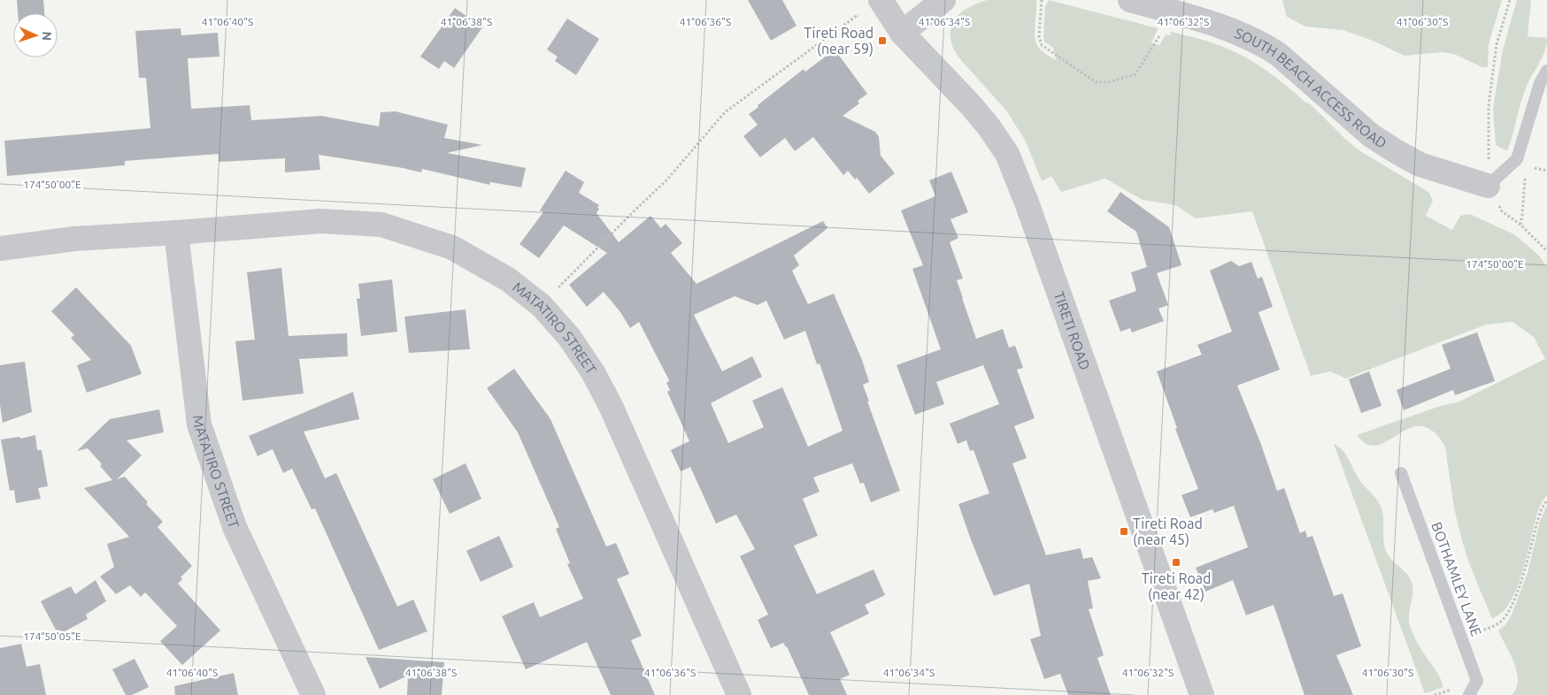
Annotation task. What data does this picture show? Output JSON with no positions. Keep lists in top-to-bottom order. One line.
{"streets":{"street":["SOUTH BEACH ACCESS ROAD","MATATIRO STREET","TIRETI ROAD"],"lane":["BOTHAMLEY LANE"]},"places":{"transit":["Tireti Road (near 59)","Tireti Road (near 45)","Tireti Road (near 42)"]},"north":"right","coordinates":["41°06'40\"S","41°06'38\"S","41°06'36\"S","41°06'34\"S","41°06'32\"S","41°06'30\"S","174°50'00\"E","174°50'05\"E"]}
